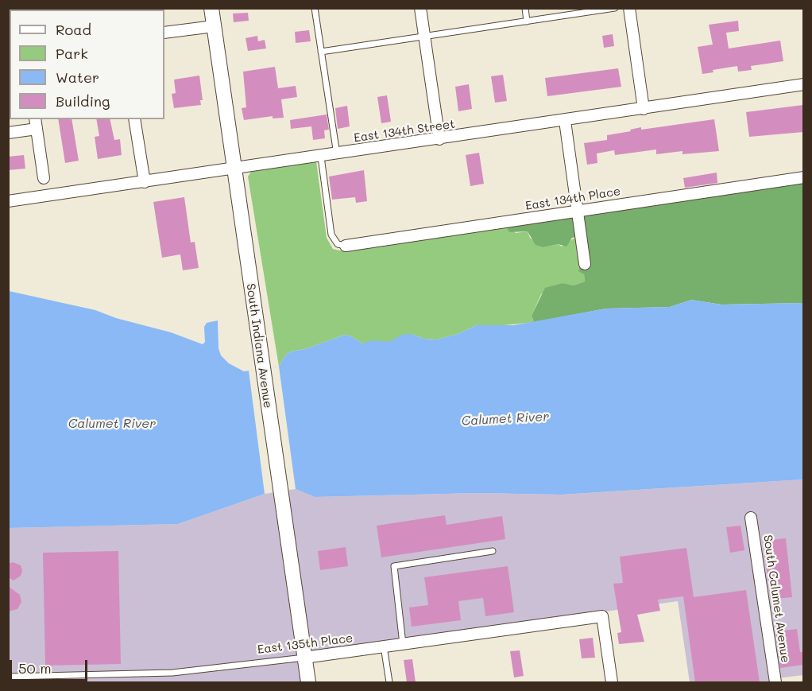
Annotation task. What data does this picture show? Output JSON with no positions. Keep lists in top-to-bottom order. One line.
{"streets":{"main road":["South Indiana Avenue"],"street":["East 134th Street","East 134th Place","South Calumet Avenue","East 135th Place"]},"crossings":[["East 134th Street","South Indiana Avenue"],["South Indiana Avenue","East 135th Place"]],"water":["Calumet River"],"legend":["Road","Park","Water","Building"],"scale_bar":"50 m"}
